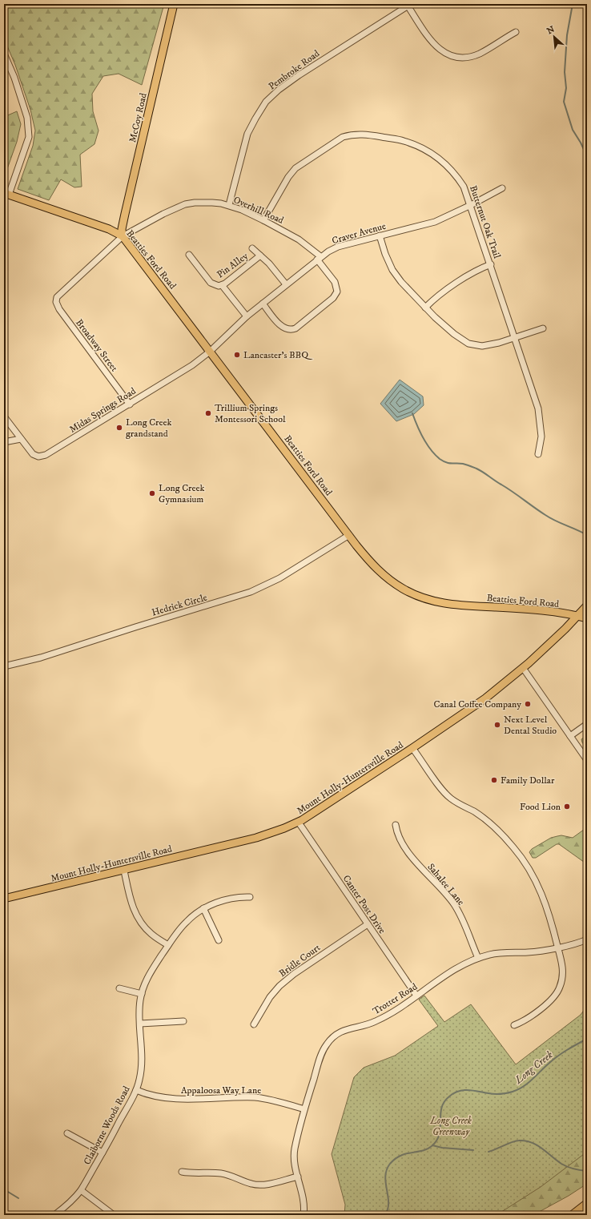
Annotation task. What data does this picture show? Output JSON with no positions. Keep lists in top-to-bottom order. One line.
{"streets":{"main road":["McCoy Road","Beatties Ford Road","Mount Holly-Huntersville Road"],"street":["Pembroke Road","Overhill Road","Butternut Oak Trail","Craver Avenue","Pin Alley","Broadway Street","Midas Springs Road","Hedrick Circle","Sahalee Lane","Canter Post Drive","Bridle Court","Trotter Road","Appaloosa Way Lane","Claiborne Woods Road"]},"crossings":[["Pembroke Road","Overhill Road"],["McCoy Road","Overhill Road"],["McCoy Road","Beatties Ford Road"],["Overhill Road","Butternut Oak Trail"],["Overhill Road","Craver Avenue"],["Overhill Road","Beatties Ford Road"],["Overhill Road","Broadway Street"],["Butternut Oak Trail","Craver Avenue"],["Craver Avenue","Beatties Ford Road"],["Craver Avenue","Midas Springs Road"],["Beatties Ford Road","Midas Springs Road"],["Beatties Ford Road","Hedrick Circle"],["Beatties Ford Road","Mount Holly-Huntersville Road"],["Broadway Street","Midas Springs Road"],["Mount Holly-Huntersville Road","Canter Post Drive"],["Sahalee Lane","Trotter Road"],["Canter Post Drive","Bridle Court"],["Canter Post Drive","Trotter Road"],["Trotter Road","Appaloosa Way Lane"],["Appaloosa Way Lane","Claiborne Woods Road"]],"water":["Long Creek"],"parks":["Long Creek Greenway"],"places":["Lancaster's BBQ","Trillium Springs Montessori School","Long Creek grandstand","Long Creek Gymnasium","Canal Coffee Company","Next Level Dental Studio","Family Dollar","Food Lion"],"north":"top left"}
